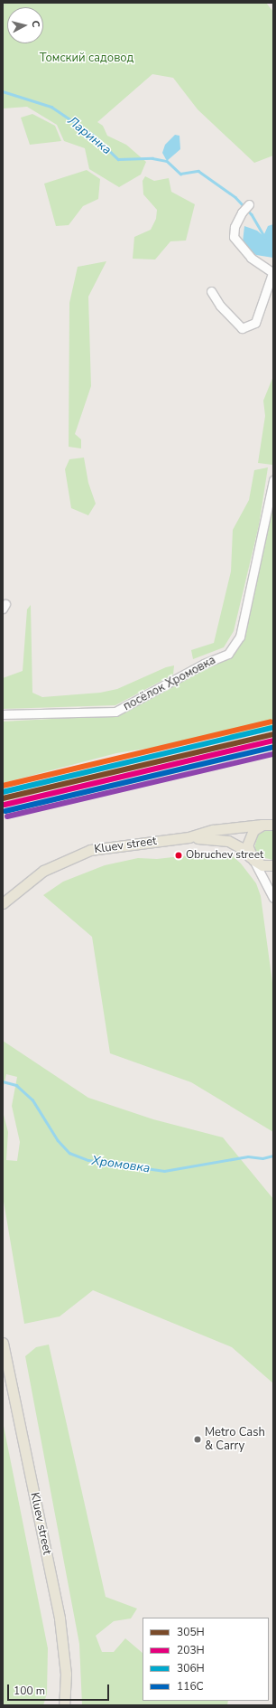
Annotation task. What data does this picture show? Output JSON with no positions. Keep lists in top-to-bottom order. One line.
{"streets":{"main road":["Kluev street"],"street":["посёлок Хромовка"]},"water":["Ларинка","Хромовка"],"parks":["Томский садовод"],"places":["Obruchev street","Metro Cash & Carry"],"lines":["transit line 306Н","transit line 305Н","transit line 203Н","transit line 116С"],"legend":["305Н","203Н","306Н","116С"],"scale_bar":"100 m","north":"right"}
